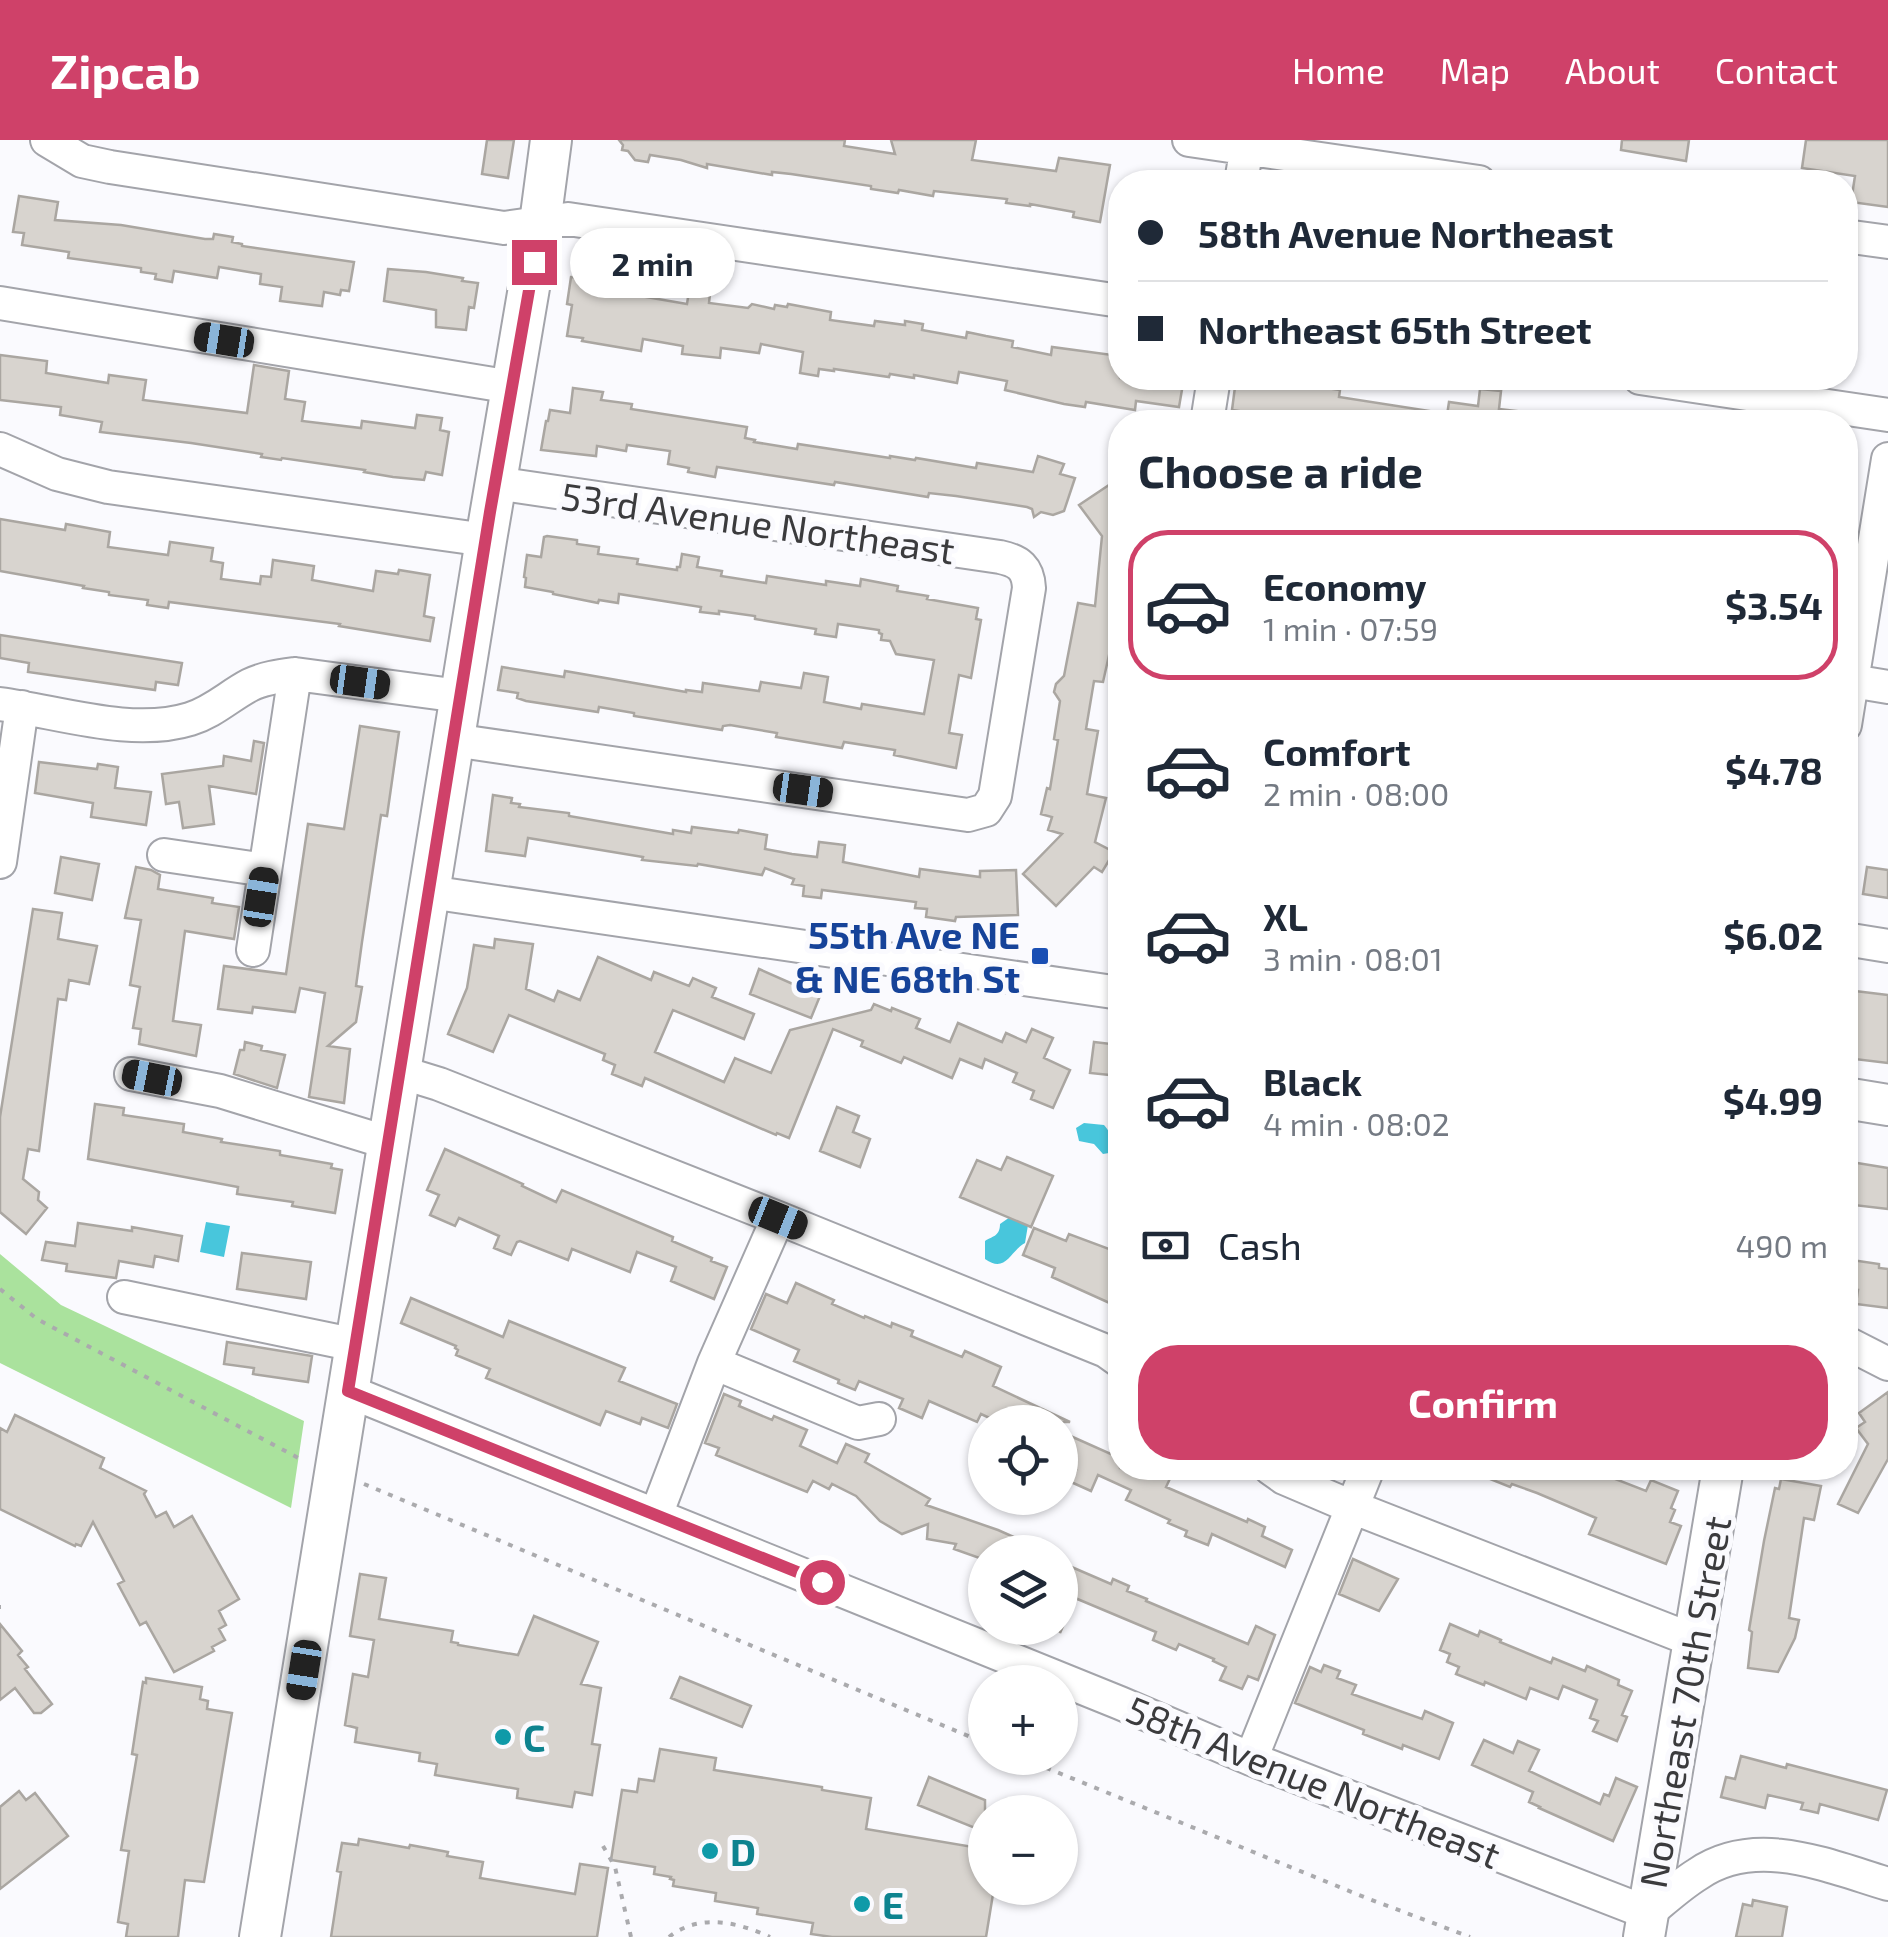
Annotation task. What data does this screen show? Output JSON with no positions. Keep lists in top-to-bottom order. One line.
{"streets":{"main road":["Northeast 70th Street"],"street":["53rd Avenue Northeast","58th Avenue Northeast"]},"crossings":[["Northeast 70th Street","58th Avenue Northeast"]],"places":{"transit":["55th Ave NE & NE 68th St"],"other":["C","D","E"]},"page":{"header":"Zipcab","nav":["Home","Map","About","Contact"],"banner":["58th Avenue Northeast","Northeast 65th Street"],"bubble":"2 min","heading":"Choose a ride","list":[{"name":"Economy","note":"1 min · 07:59","value":"$3.54"},{"name":"Comfort","note":"2 min · 08:00","value":"$4.78"},{"name":"XL","note":"3 min · 08:01","value":"$6.02"},{"name":"Black","note":"4 min · 08:02","value":"$4.99"}],"pay":["Cash","490 m"],"buttons":"Confirm","map_buttons":["+","−"]}}
